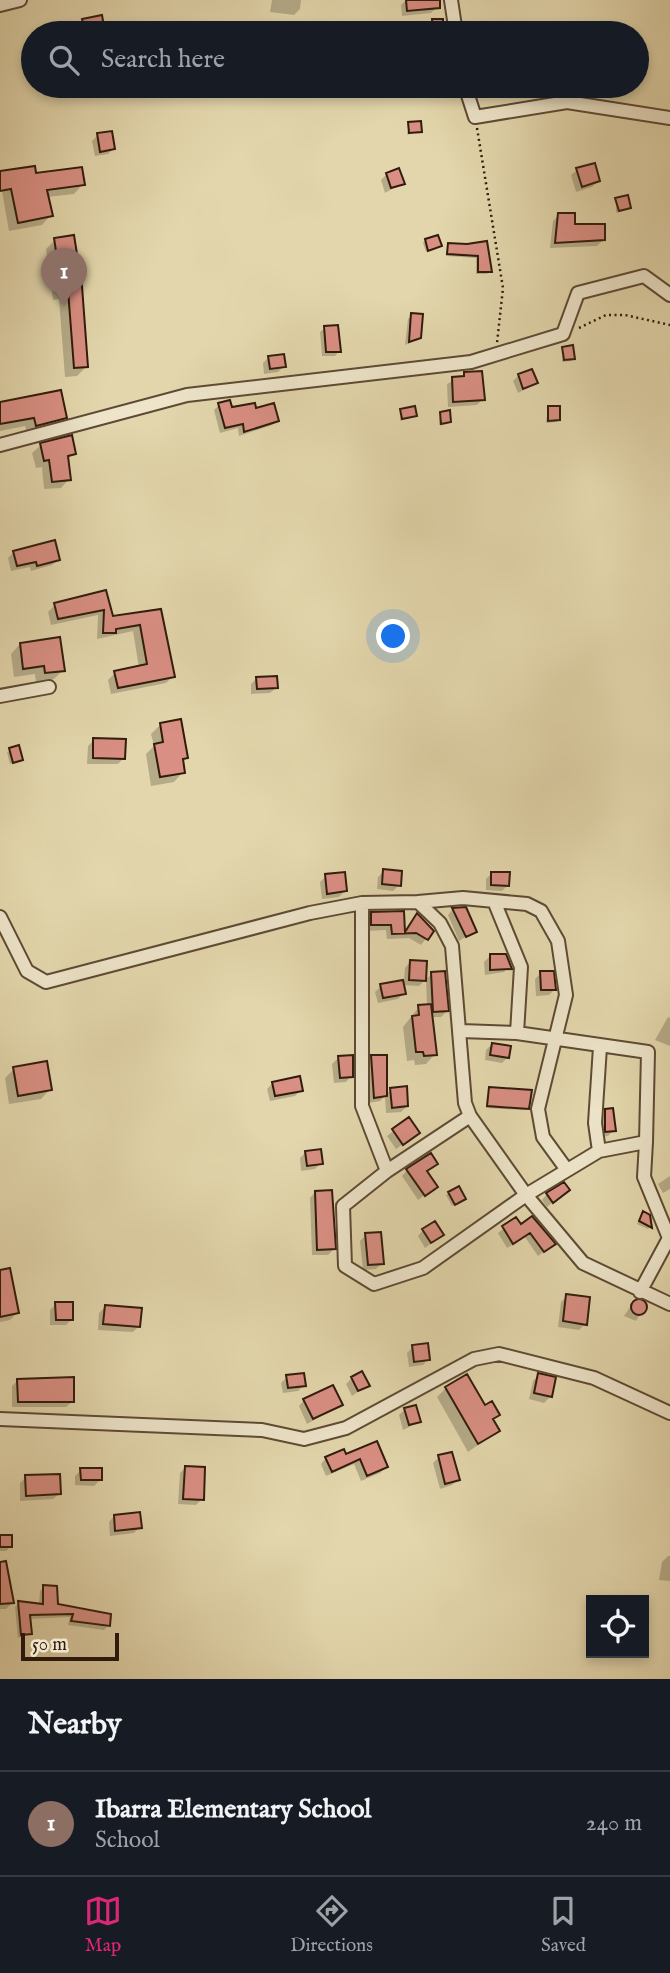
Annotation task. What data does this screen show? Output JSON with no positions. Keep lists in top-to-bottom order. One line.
{"scale_bar":"50 m","page":{"search":"Search here","pins":"1","scale":"50 m","heading":"Nearby","list":[{"mark":"1","name":"Ibarra Elementary School","note":"School","value":"240 m"}],"nav":["Map","Directions","Saved"]}}
